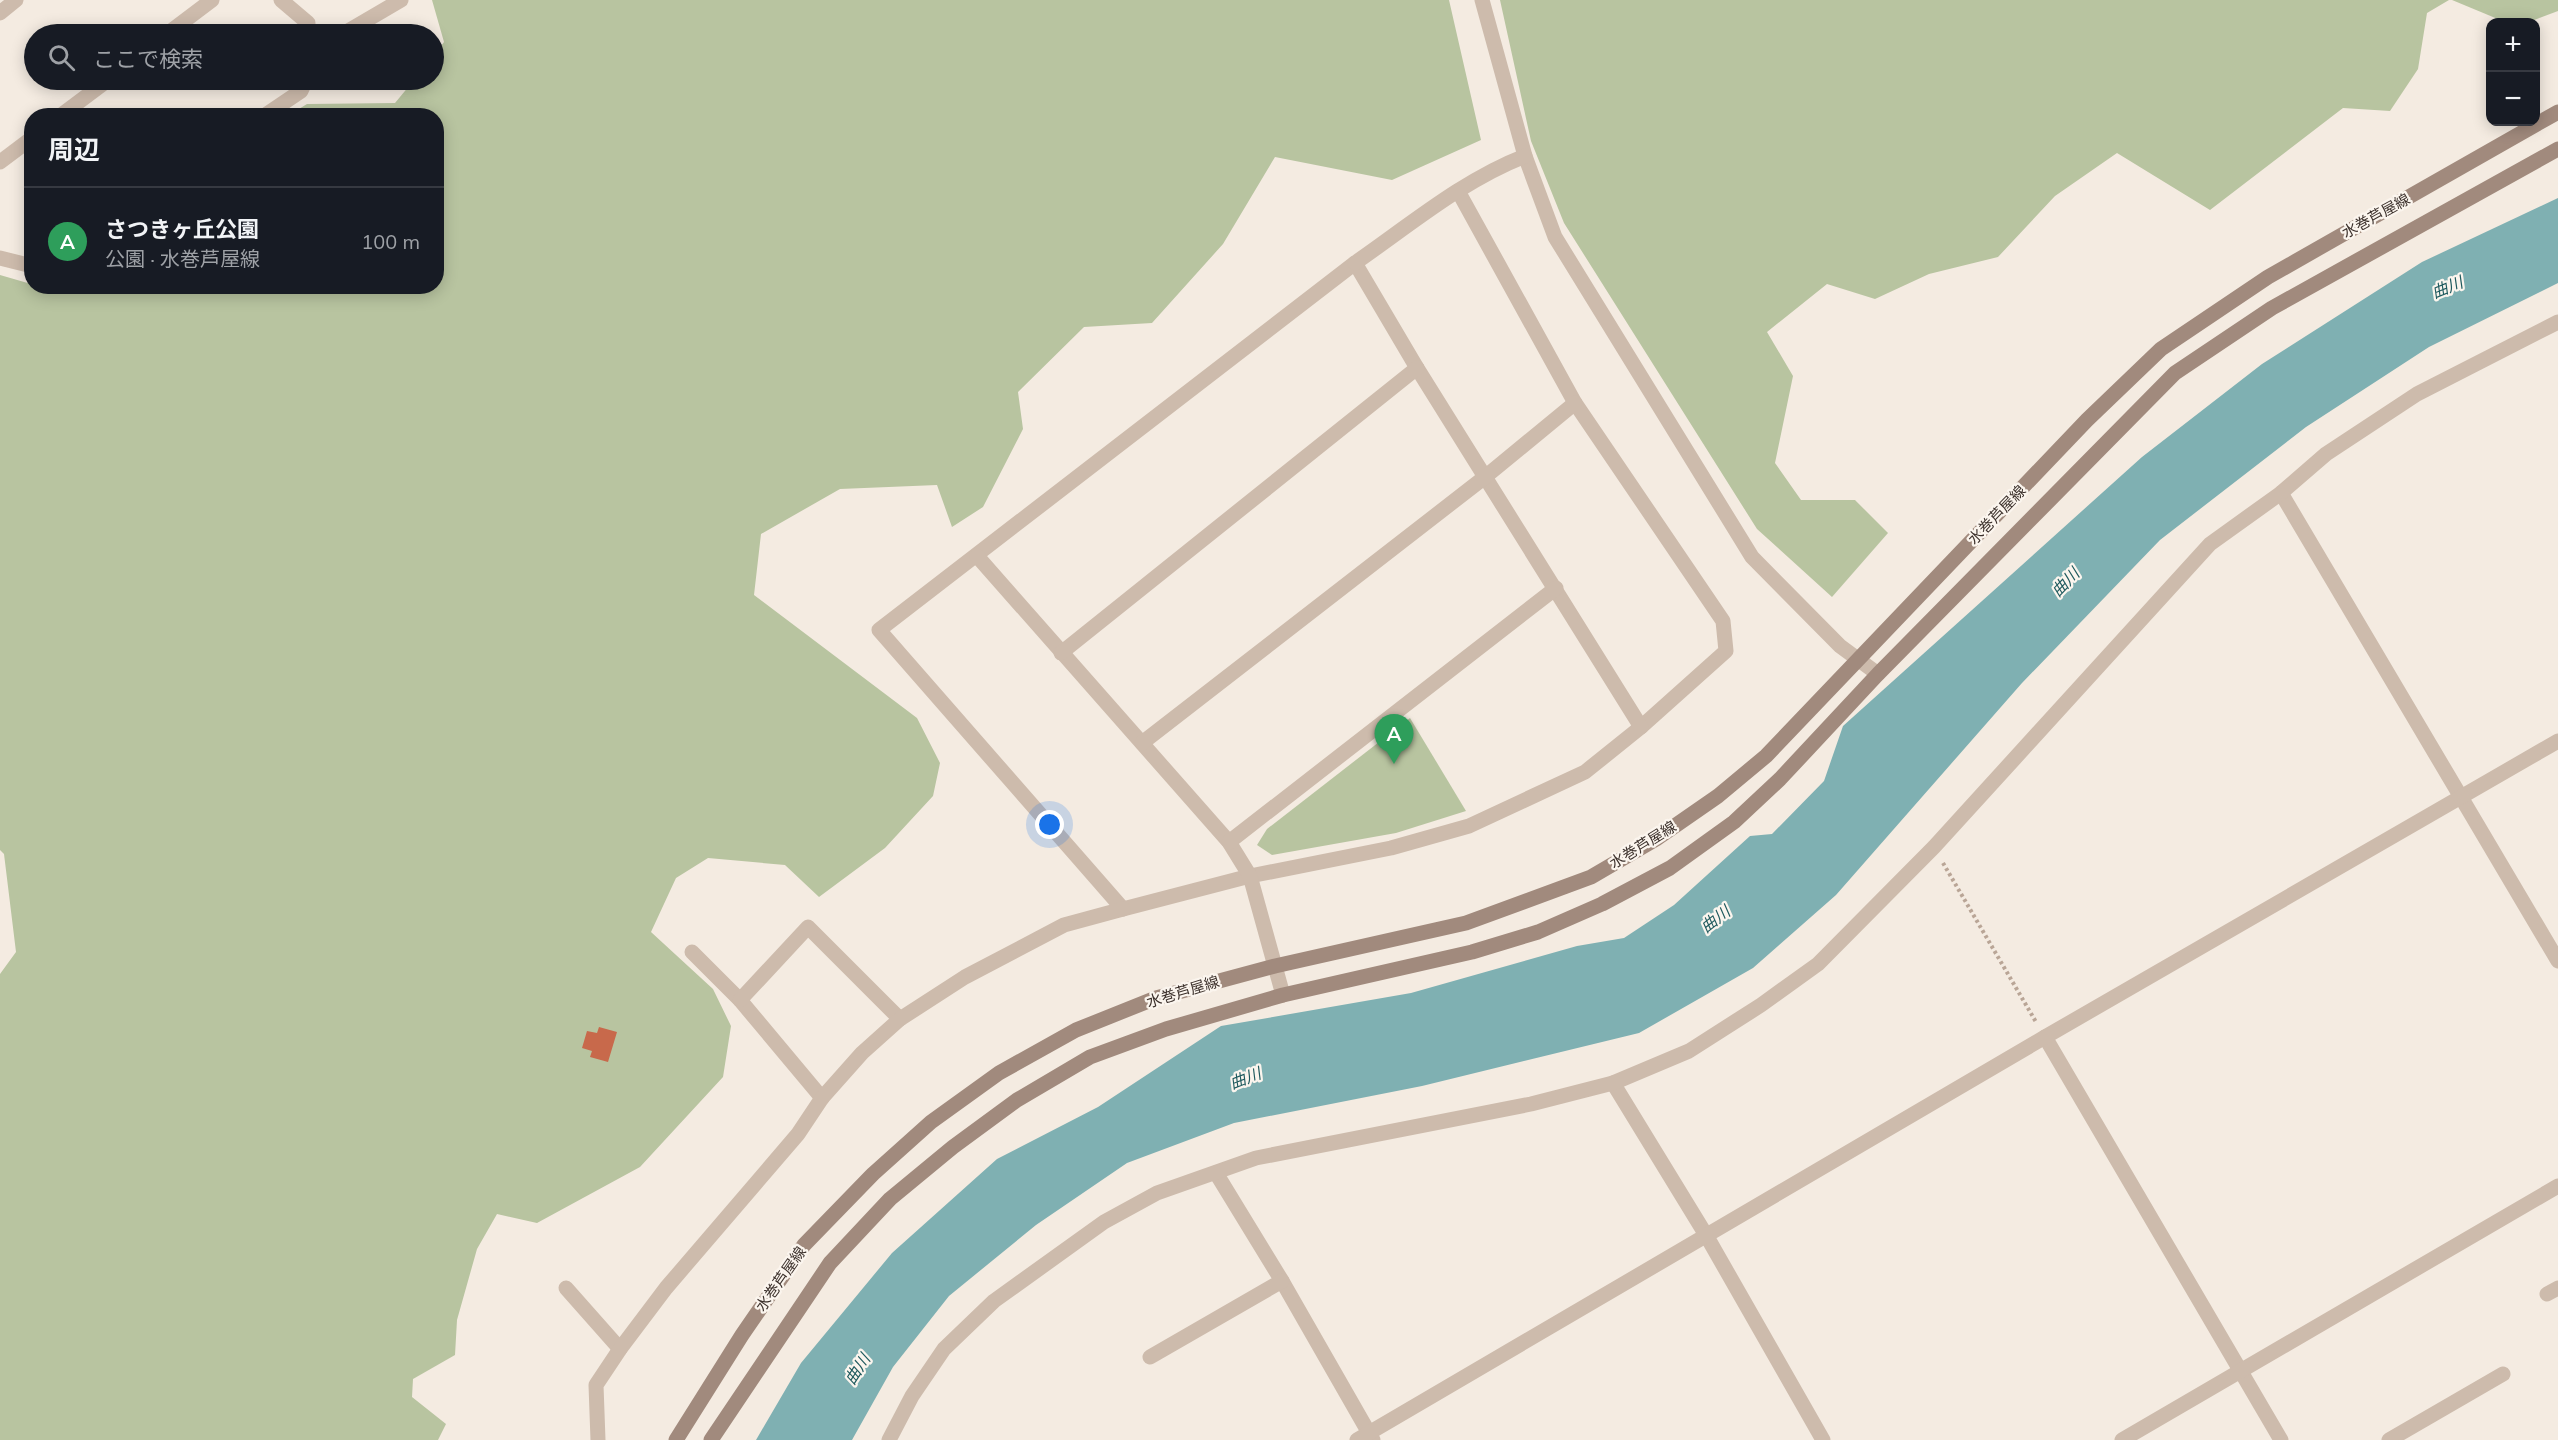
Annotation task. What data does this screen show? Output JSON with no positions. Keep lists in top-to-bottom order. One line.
{"streets":{"main road":["水巻芦屋線"]},"water":["曲川"],"page":{"map_buttons":["+","−"],"search":"ここで検索","heading":"周辺","list":[{"mark":"A","name":"さつきヶ丘公園","note":"公園 · 水巻芦屋線","value":"100 m"}],"pins":"A"}}
